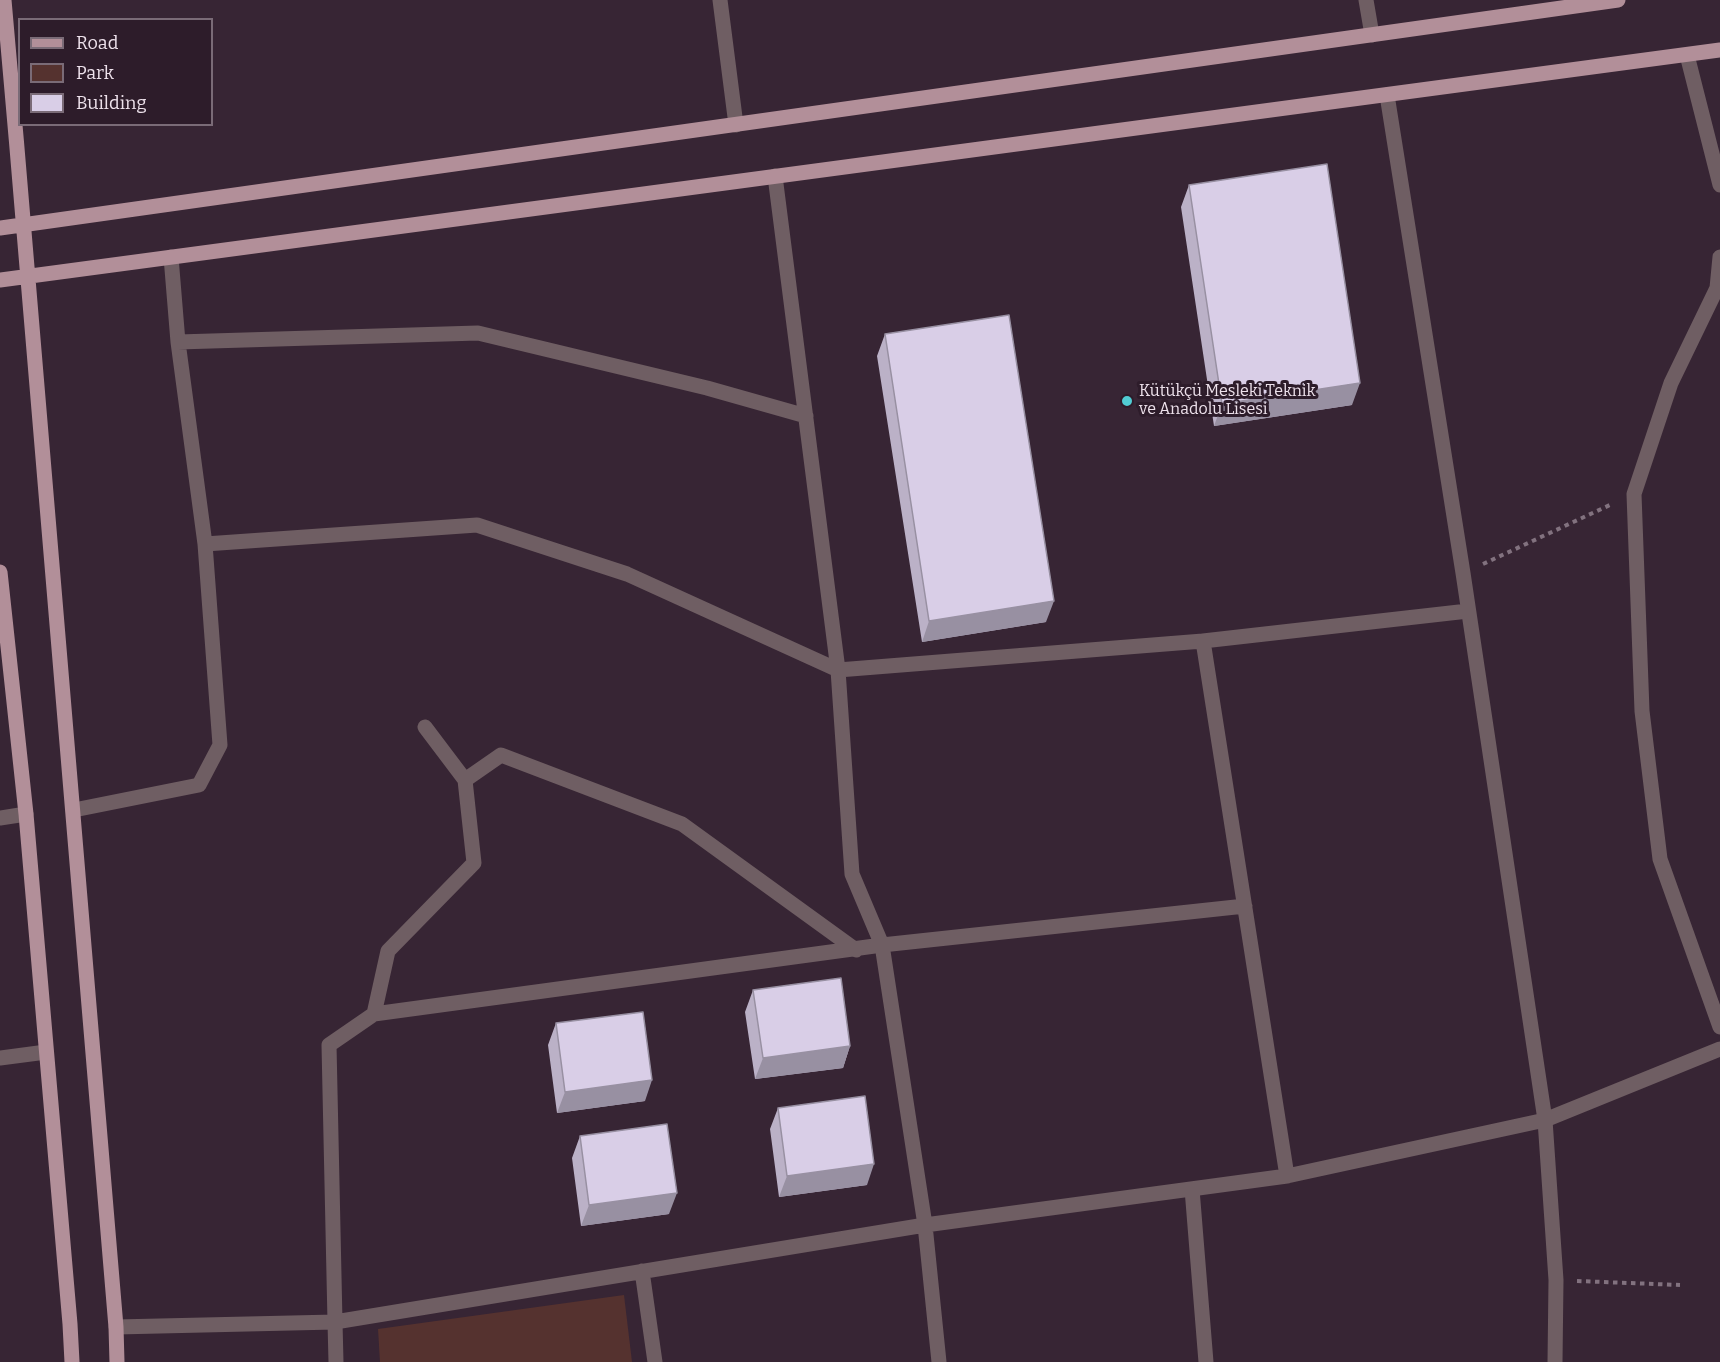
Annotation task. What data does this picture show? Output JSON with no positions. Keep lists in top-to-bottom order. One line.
{"places":["Kütükçü Mesleki Teknik ve Anadolu Lisesi"],"legend":["Road","Park","Building"]}
